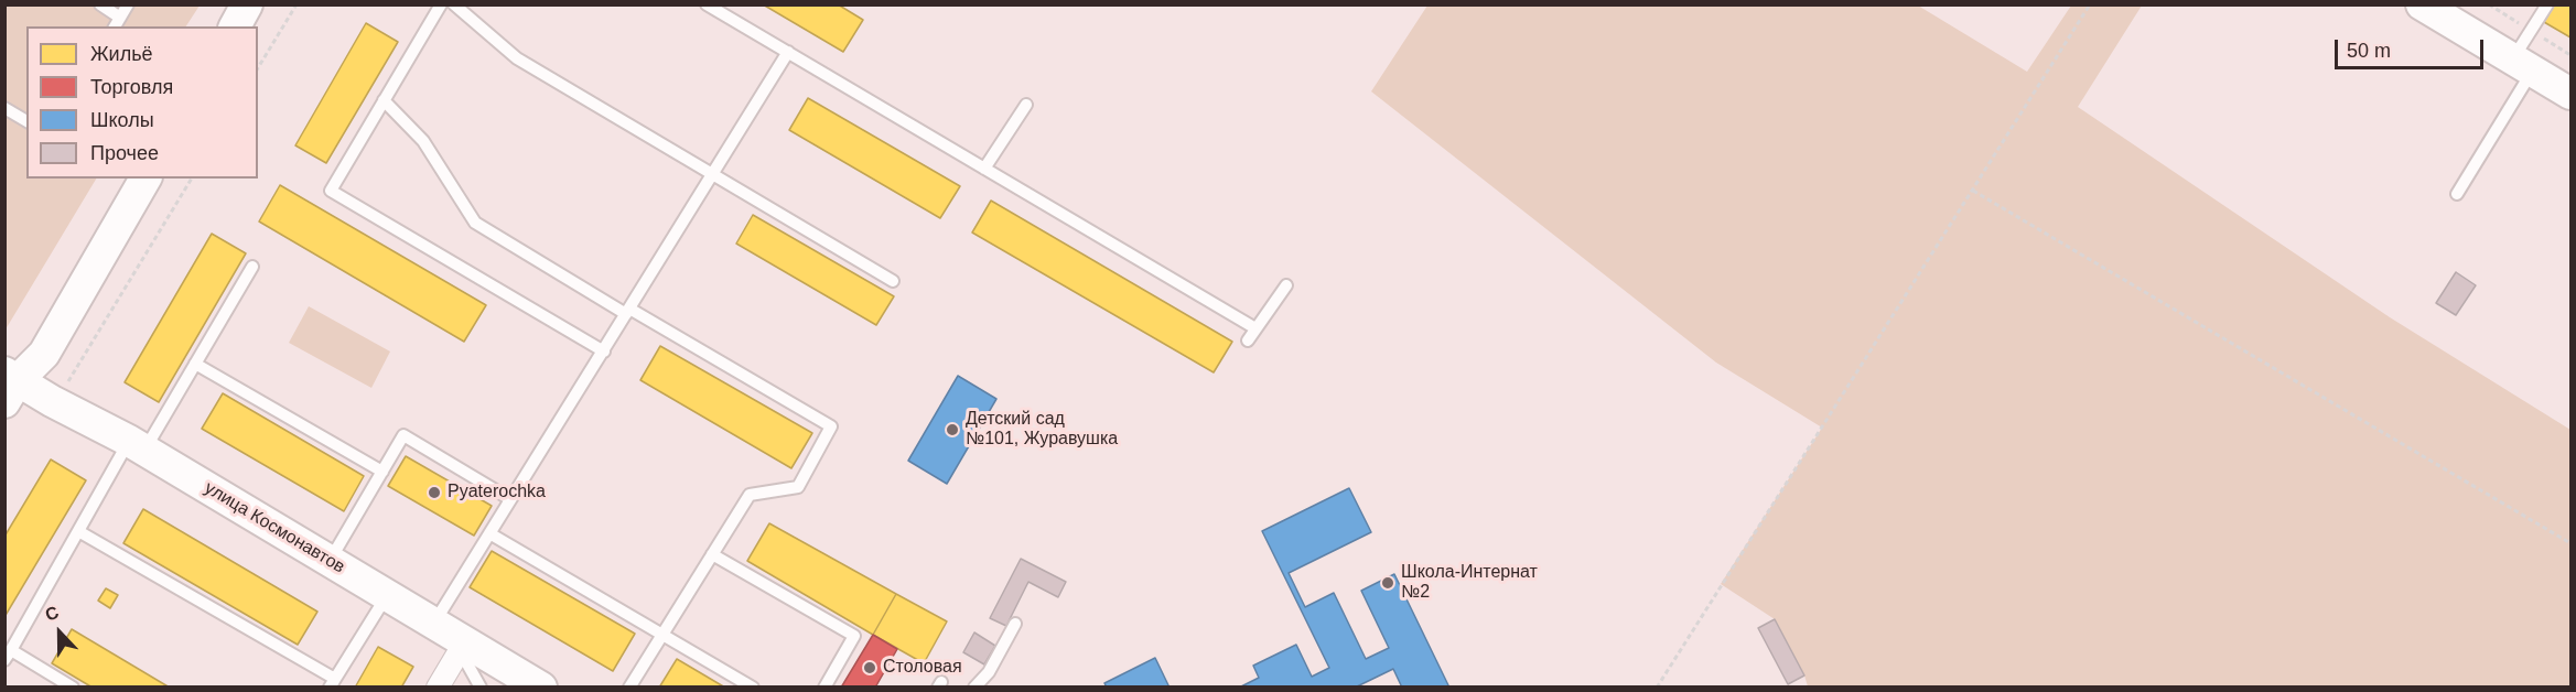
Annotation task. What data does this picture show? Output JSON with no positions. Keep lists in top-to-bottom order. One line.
{"streets":{"street":["улица Космонавтов"]},"places":["Детский сад №101, Журавушка","Pyaterochka","Школа-Интернат №2","Столовая"],"legend":["Жильё","Торговля","Школы","Прочее"],"scale_bar":"50 m","north":"top"}
